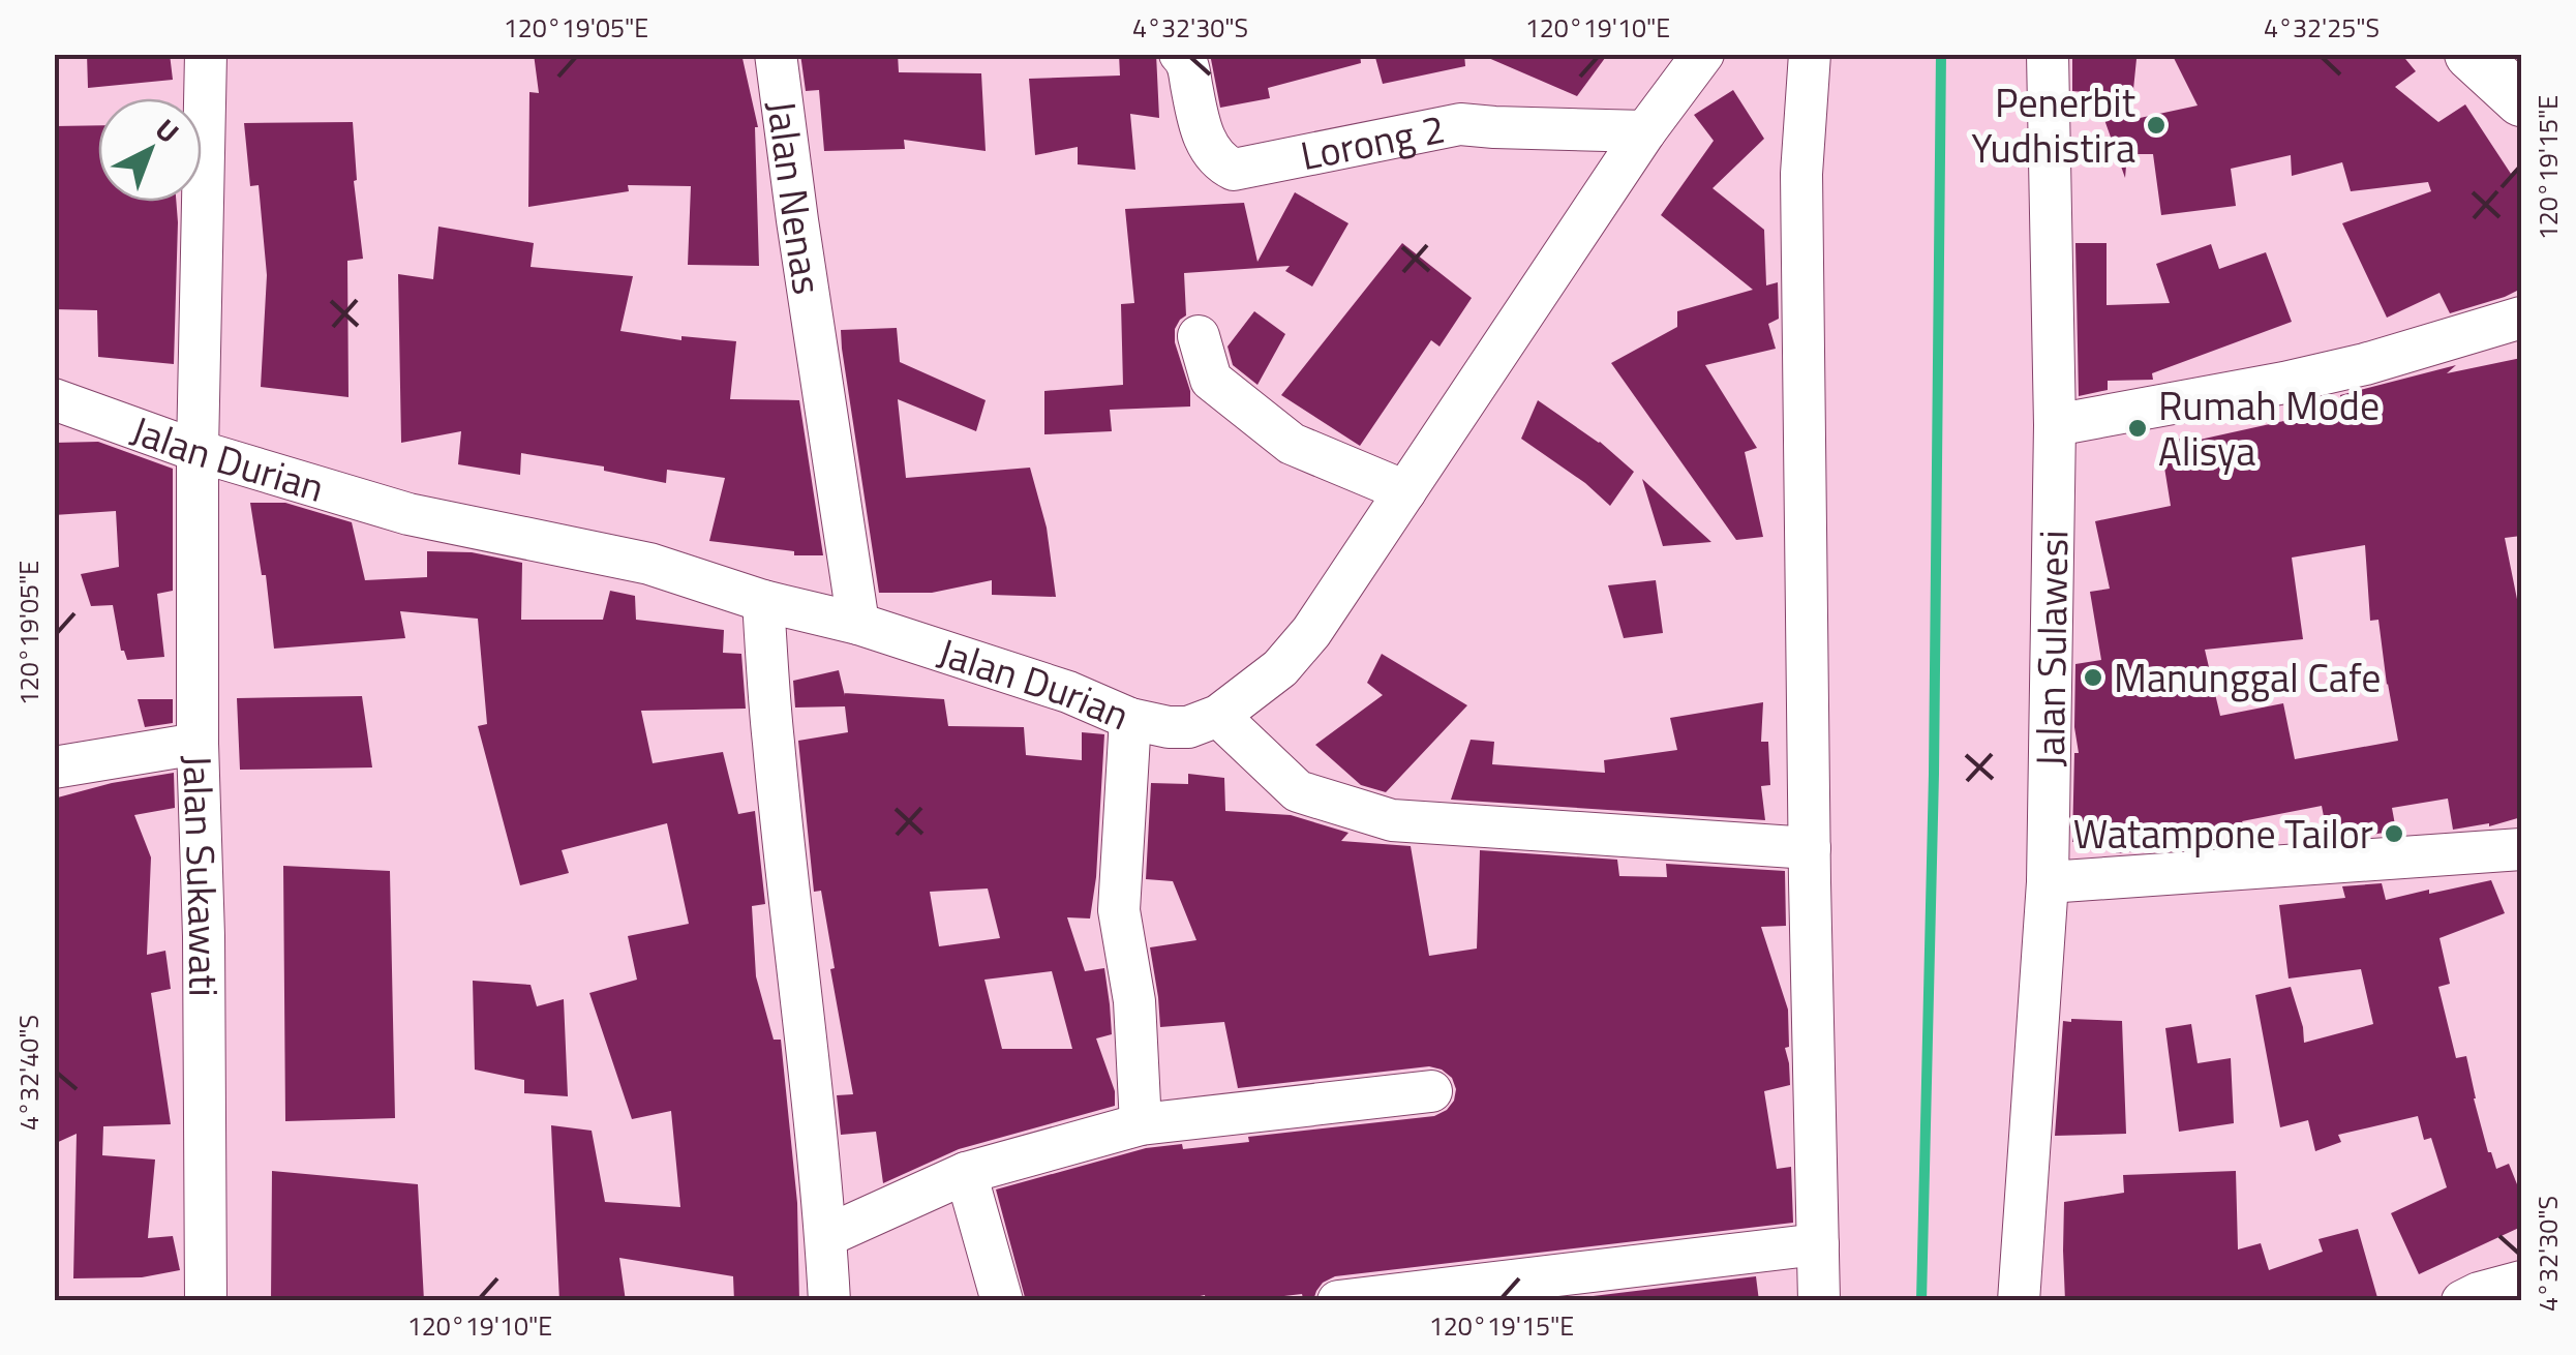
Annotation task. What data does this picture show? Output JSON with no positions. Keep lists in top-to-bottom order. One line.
{"streets":{"street":["Lorong 2","Jalan Nenas","Jalan Durian","Jalan Sulawesi","Jalan Sukawati"]},"crossings":[["Lorong 2","Jalan Durian"],["Jalan Nenas","Jalan Durian"],["Jalan Durian","Jalan Sukawati"]],"places":["Penerbit Yudhistira","Rumah Mode Alisya","Manunggal Cafe","Watampone Tailor"],"north":"top right","coordinates":["120°19'05\"E","4°32'30\"S","120°19'10\"E","4°32'25\"S","120°19'15\"E","4°32'40\"S"]}
